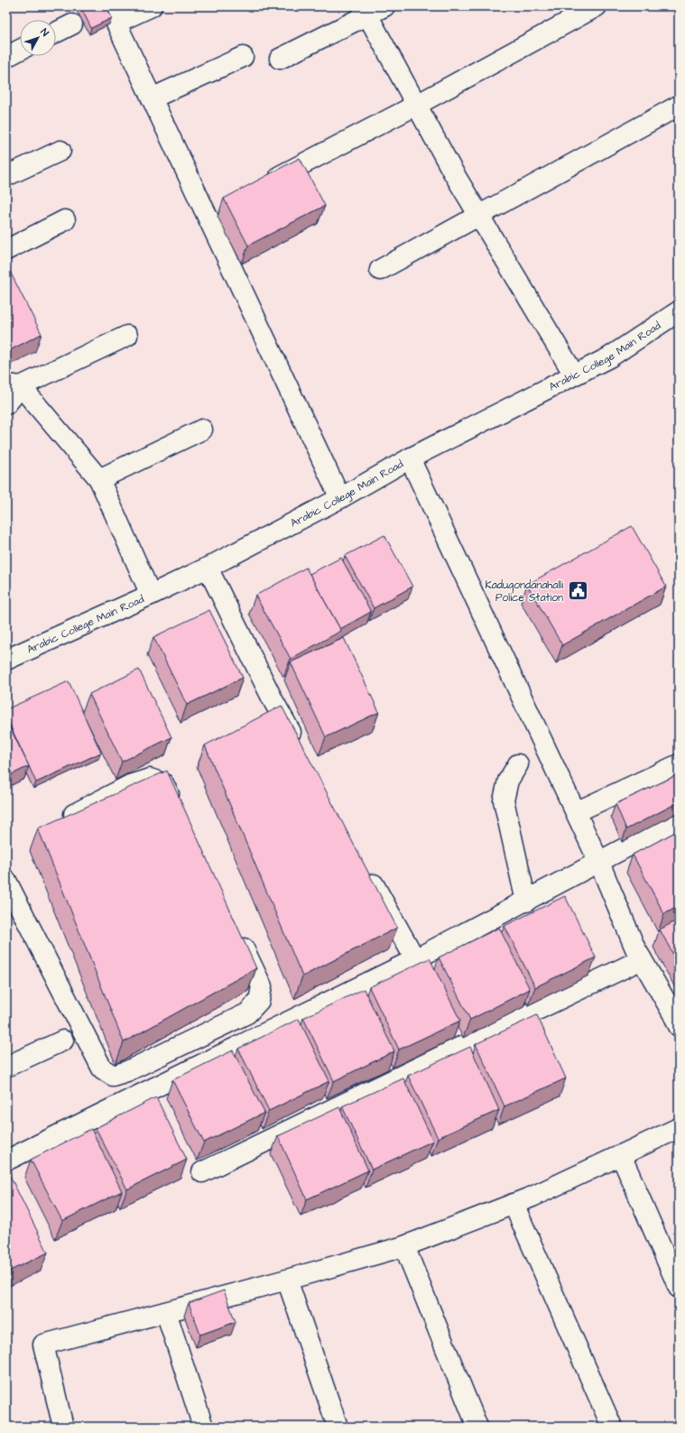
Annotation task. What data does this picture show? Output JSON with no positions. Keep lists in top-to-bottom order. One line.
{"streets":{"street":["Arabic College Main Road"]},"places":{"public building":["Kadugondanahalli Police Station"]},"north":"top right"}
